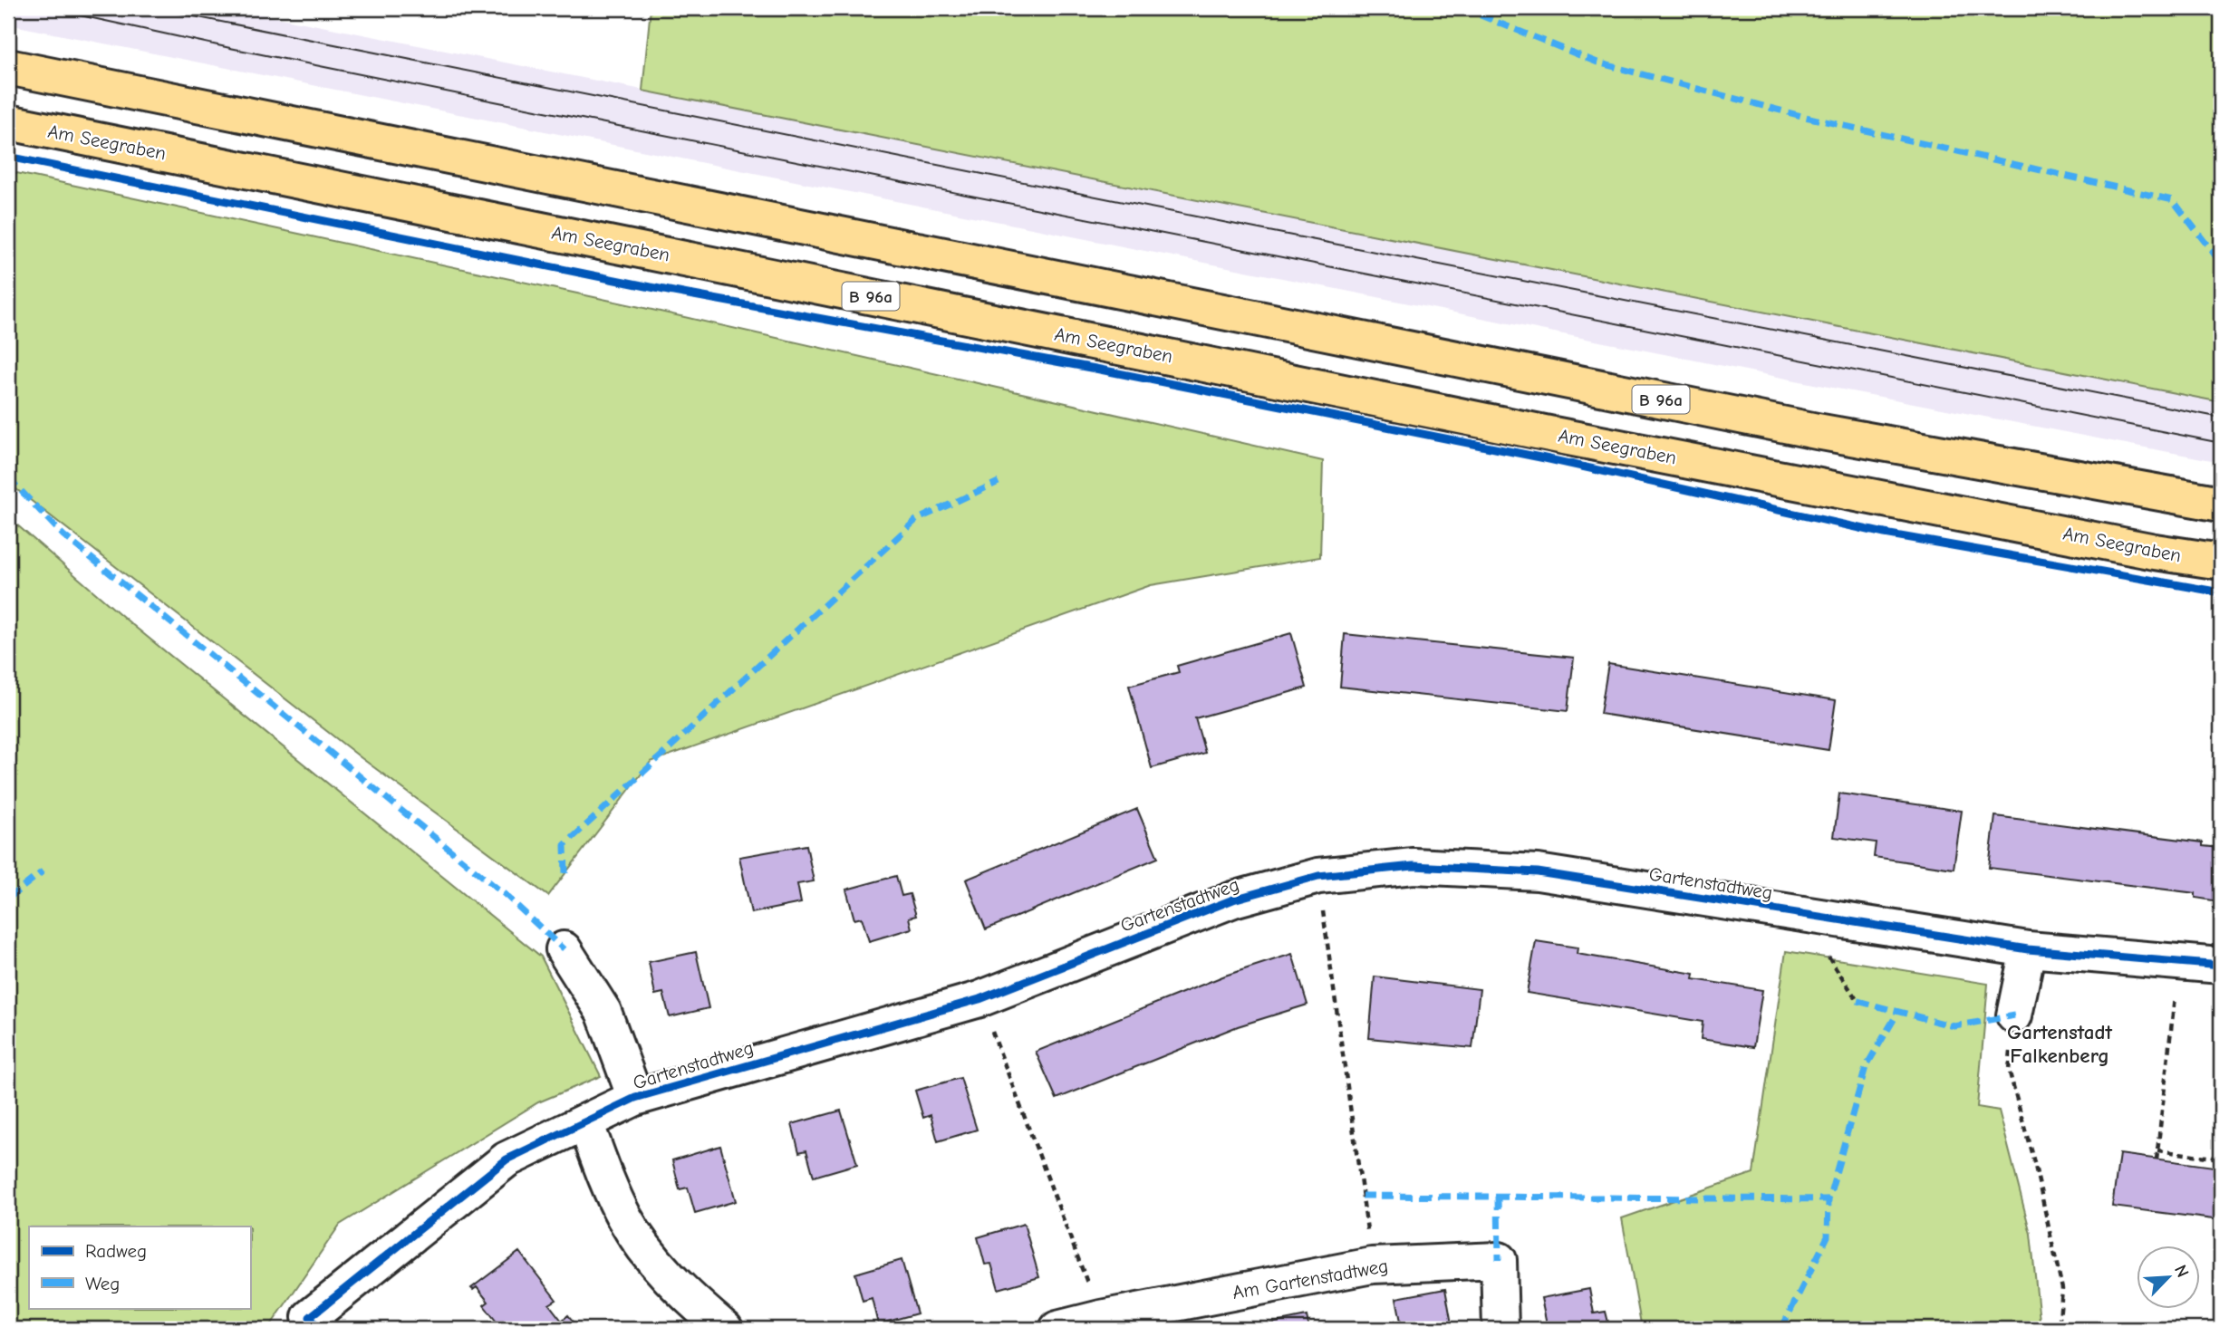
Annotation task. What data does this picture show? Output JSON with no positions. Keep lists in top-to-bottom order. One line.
{"streets":{"main road":["Am Seegraben","B 96a"],"street":["Gartenstadtweg","Am Gartenstadtweg"]},"districts":["Gartenstadt Falkenberg"],"legend":["Radweg","Weg"],"north":"top right"}
